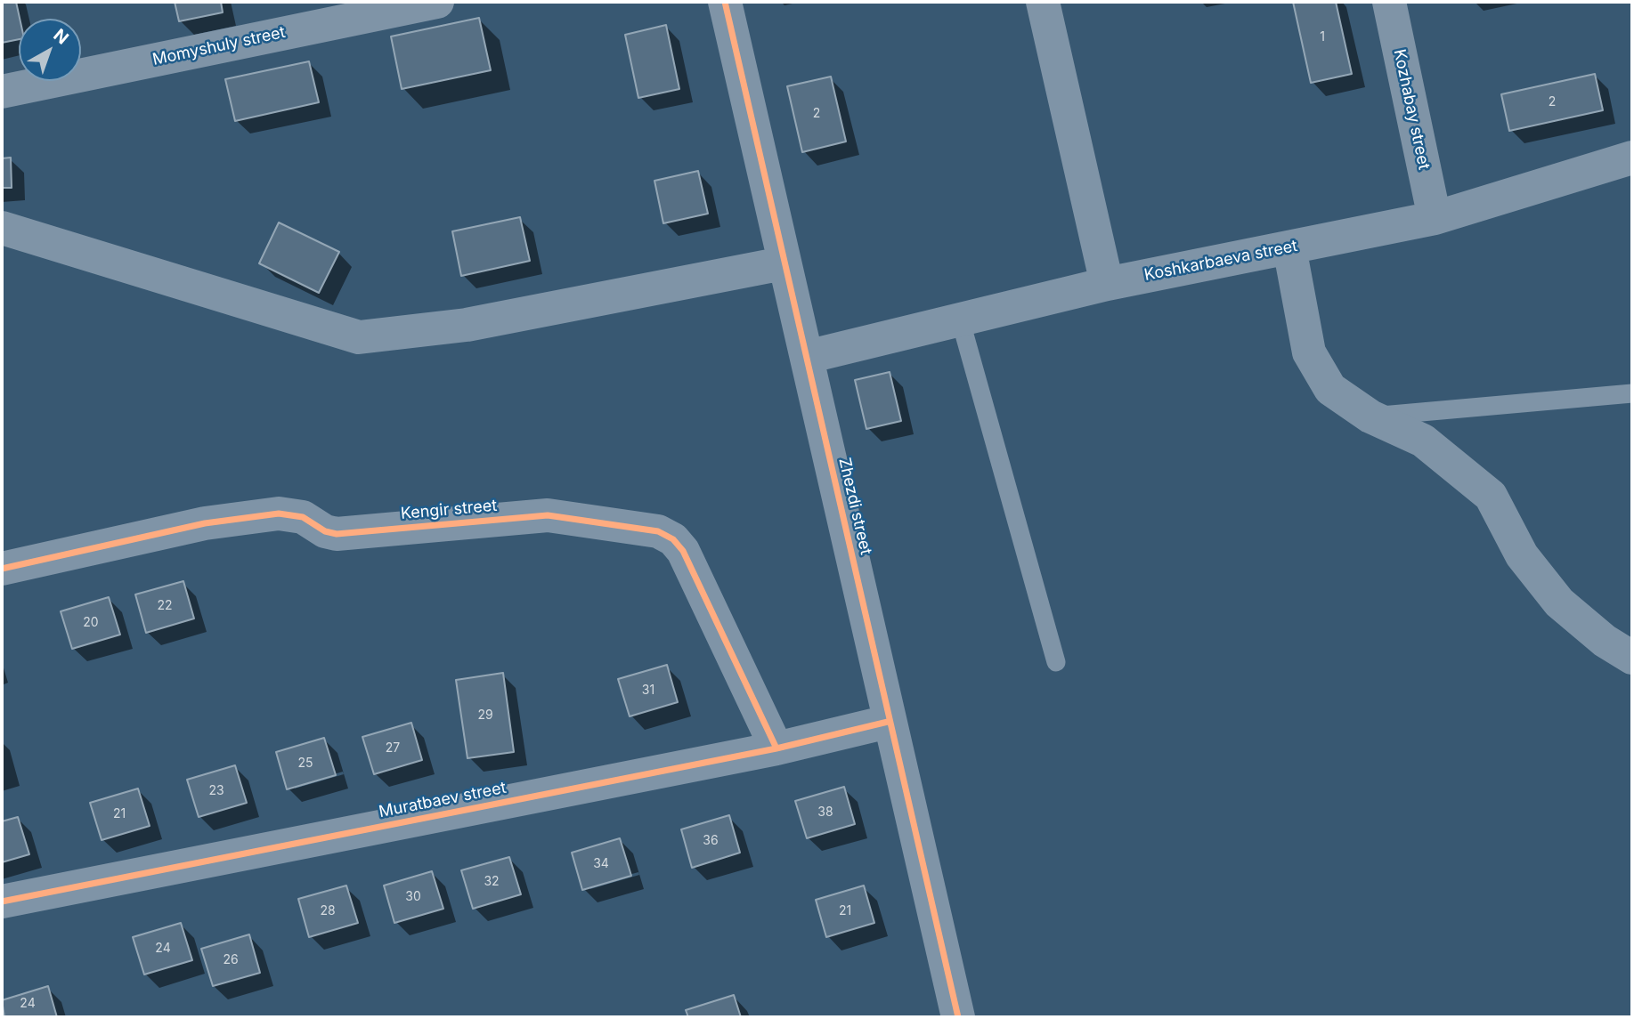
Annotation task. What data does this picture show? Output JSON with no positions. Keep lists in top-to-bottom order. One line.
{"streets":{"street":["Momyshuly street","Kozhabay street","Koshkarbaeva street","Zhezdi street","Kengir street","Muratbaev street"]},"crossings":[["Kozhabay street","Koshkarbaeva street"],["Koshkarbaeva street","Zhezdi street"],["Zhezdi street","Muratbaev street"],["Kengir street","Muratbaev street"]],"house_numbers":["1","2","2","22","20","31","29","27","25","23","38","21","36","34","32","30","28","21","24","26","24"],"north":"top right"}
